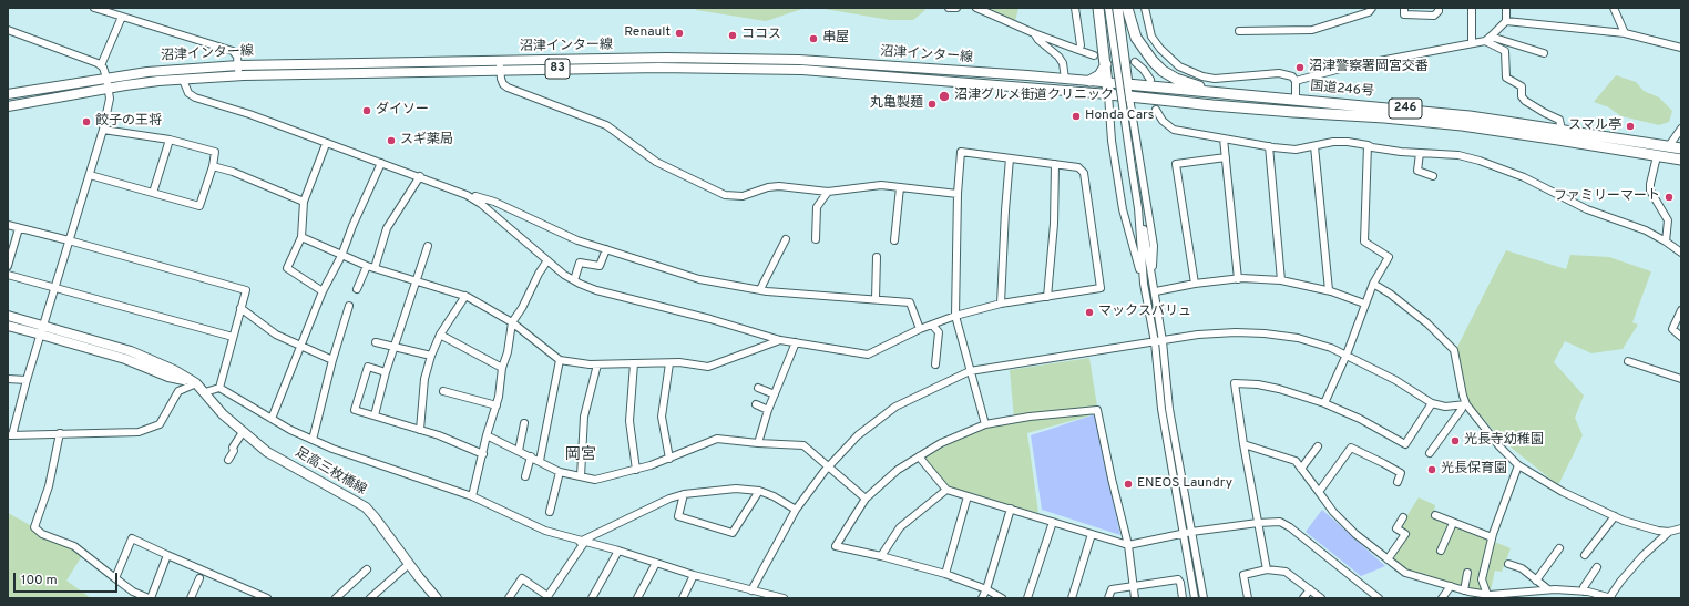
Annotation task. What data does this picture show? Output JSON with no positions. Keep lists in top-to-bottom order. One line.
{"streets":{"highway":["国道246号","246"],"main road":["沼津インター線","83","足高三枚橋線"]},"crossings":[["沼津インター線","国道246号"],["国道246号","246"]],"districts":["岡宮"],"places":["Renault","ココス","串屋","沼津警察署岡宮交番","沼津グルメ街道クリニック","丸亀製麺","ダイソー","Honda Cars","餃子の王将","スマル亭","スギ薬局","ファミリーマート","マックスバリュ","光長寺幼稚園","光長保育園","ENEOS Laundry"],"scale_bar":"100 m"}
